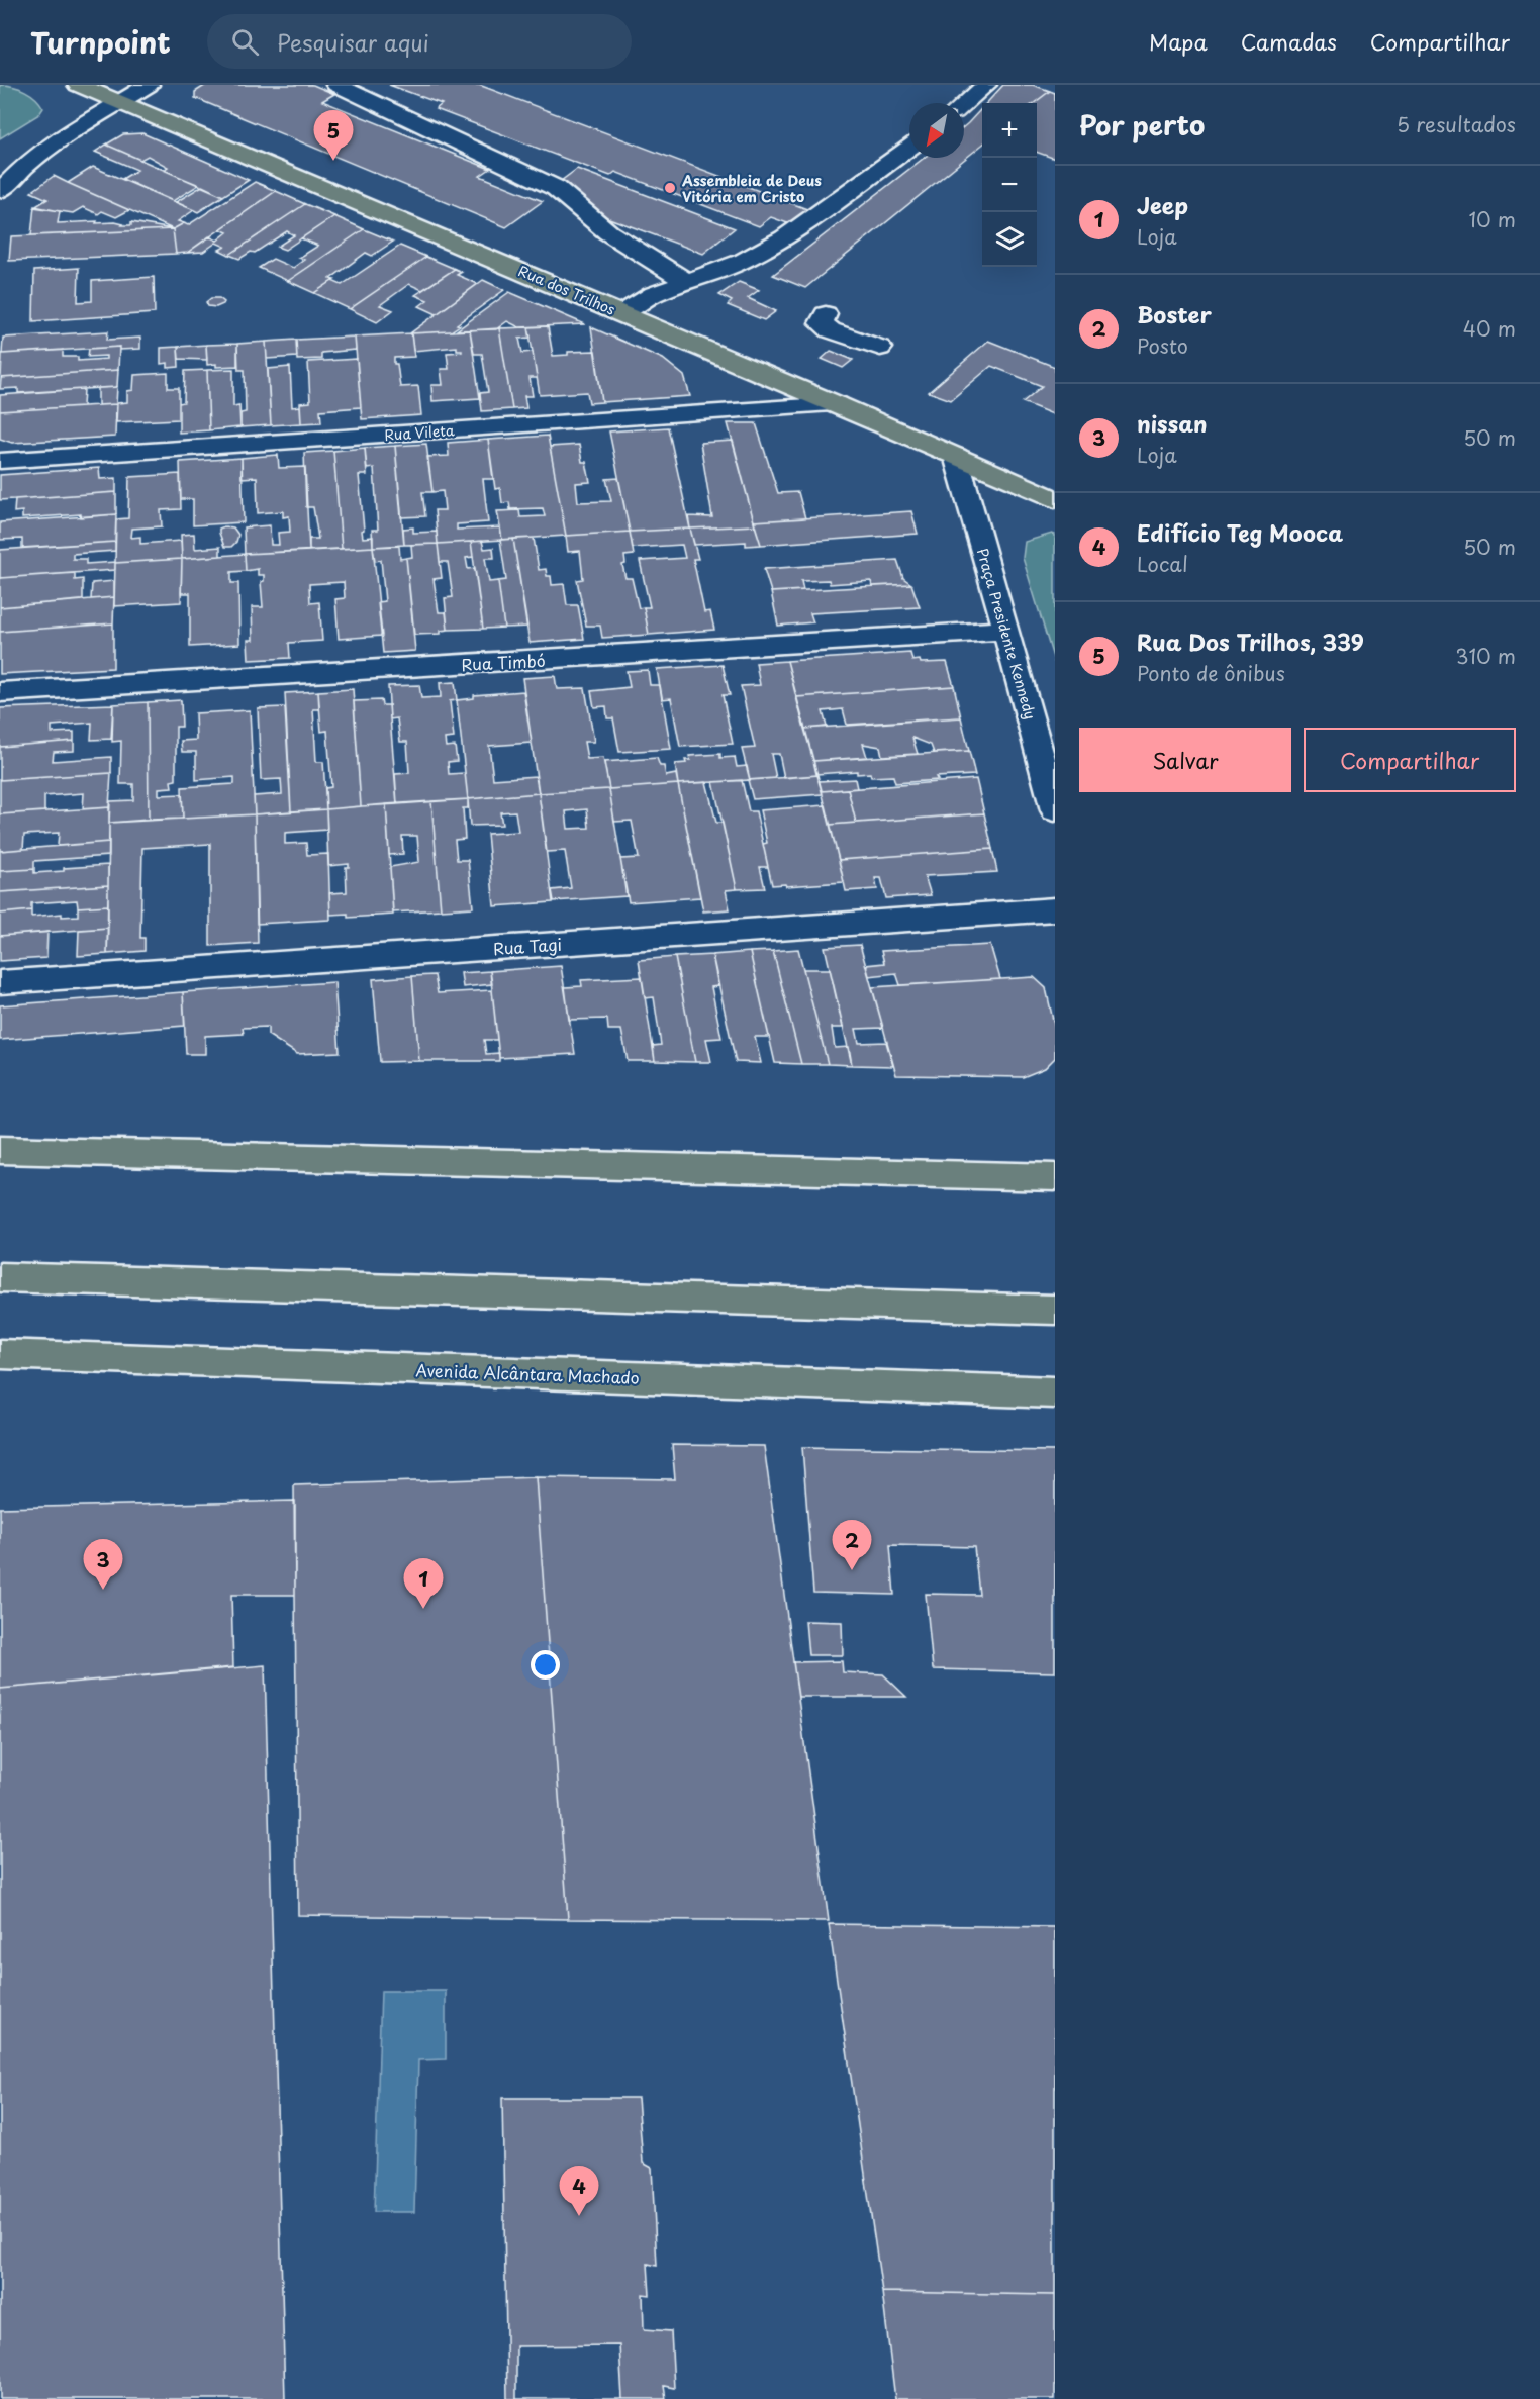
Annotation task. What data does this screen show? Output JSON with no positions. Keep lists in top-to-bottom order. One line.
{"streets":{"main road":["Rua dos Trilhos","Avenida Alcântara Machado"],"street":["Rua Vileta","Praça Presidente Kennedy","Rua Timbó","Rua Tagi"]},"crossings":[["Rua dos Trilhos","Rua Vileta"],["Rua dos Trilhos","Praça Presidente Kennedy"],["Praça Presidente Kennedy","Rua Timbó"]],"places":["Assembleia de Deus Vitória em Cristo"],"north":"bottom left","page":{"header":"Turnpoint","search":"Pesquisar aqui","nav":["Mapa","Camadas","Compartilhar"],"heading":["Por perto","5 resultados"],"map_buttons":["+","−"],"pins":["5","2","3","1","4"],"list":[{"mark":"1","name":"Jeep","note":"Loja","value":"10 m"},{"mark":"2","name":"Boster","note":"Posto","value":"40 m"},{"mark":"3","name":"nissan","note":"Loja","value":"50 m"},{"mark":"4","name":"Edifício Teg Mooca","note":"Local","value":"50 m"},{"mark":"5","name":"Rua Dos Trilhos, 339","note":"Ponto de ônibus","value":"310 m"}],"buttons":["Salvar","Compartilhar"]}}
